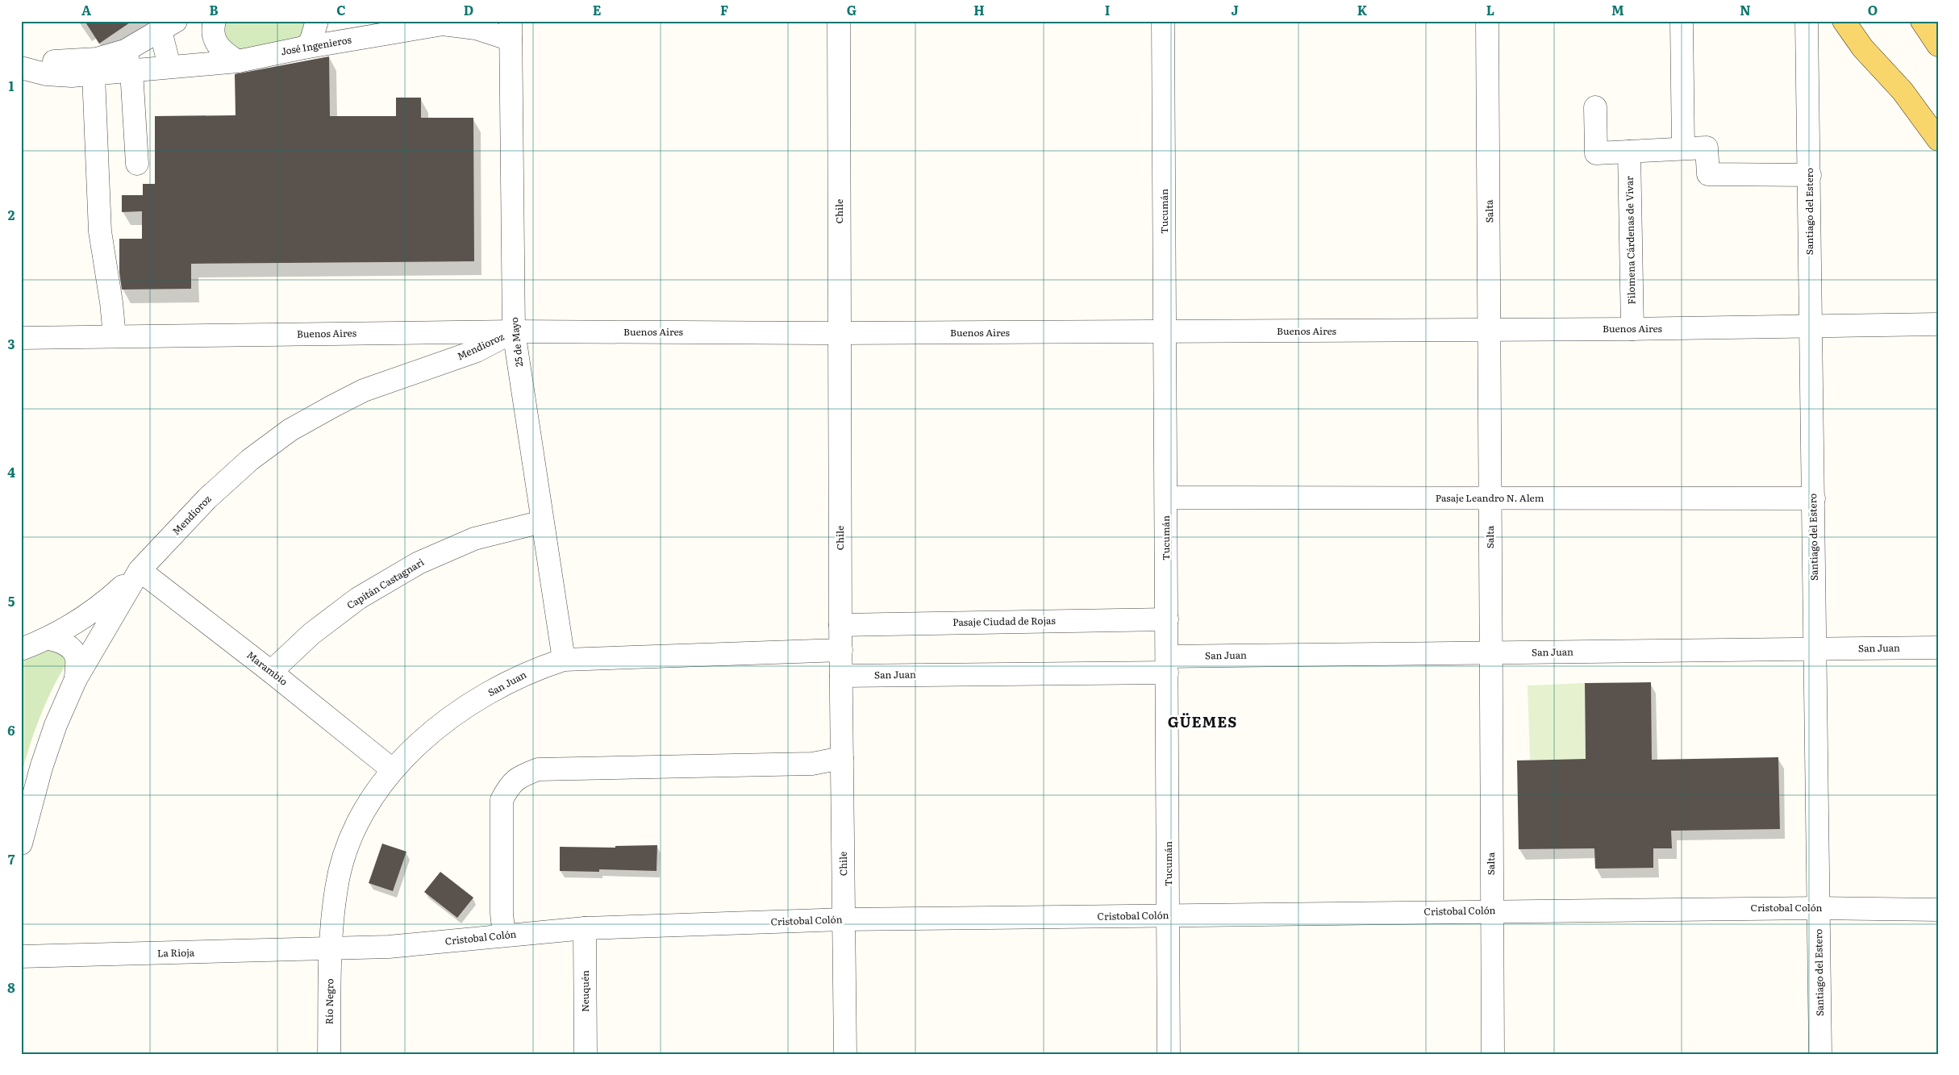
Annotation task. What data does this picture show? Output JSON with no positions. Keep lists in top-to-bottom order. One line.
{"streets":{"street":["José Ingenieros","Chile","Tucumán","Salta","Santiago del Estero","Filomena Cárdenas de Vivar","Buenos Aires","25 de Mayo","Mendioroz","Pasaje Leandro N. Alem","Capitán Castagnari","Pasaje Ciudad de Rojas","San Juan","Marambio","Cristobal Colón","La Rioja","Neuquén","Río Negro"]},"crossings":[["José Ingenieros","25 de Mayo"],["Chile","Buenos Aires"],["Chile","Pasaje Ciudad de Rojas"],["Chile","San Juan"],["Chile","Cristobal Colón"],["Tucumán","Buenos Aires"],["Tucumán","Pasaje Leandro N. Alem"],["Tucumán","Pasaje Ciudad de Rojas"],["Tucumán","San Juan"],["Tucumán","Cristobal Colón"],["Salta","Buenos Aires"],["Salta","Pasaje Leandro N. Alem"],["Salta","San Juan"],["Salta","Cristobal Colón"],["Santiago del Estero","Buenos Aires"],["Santiago del Estero","Pasaje Leandro N. Alem"],["Santiago del Estero","San Juan"],["Santiago del Estero","Cristobal Colón"],["Filomena Cárdenas de Vivar","Buenos Aires"],["Buenos Aires","25 de Mayo"],["Buenos Aires","Mendioroz"],["25 de Mayo","Mendioroz"],["25 de Mayo","Capitán Castagnari"],["25 de Mayo","San Juan"],["Mendioroz","Marambio"],["Capitán Castagnari","Marambio"],["San Juan","Marambio"],["San Juan","Cristobal Colón"],["San Juan","La Rioja"],["San Juan","Río Negro"],["Cristobal Colón","La Rioja"],["Cristobal Colón","Neuquén"],["Cristobal Colón","Río Negro"],["La Rioja","Río Negro"]],"districts":["GÜEMES"],"grid":{"columns":["A","B","C","D","E","F","G","H","I","J","K","L","M","N","O"],"rows":["1","2","3","4","5","6","7","8"]}}
